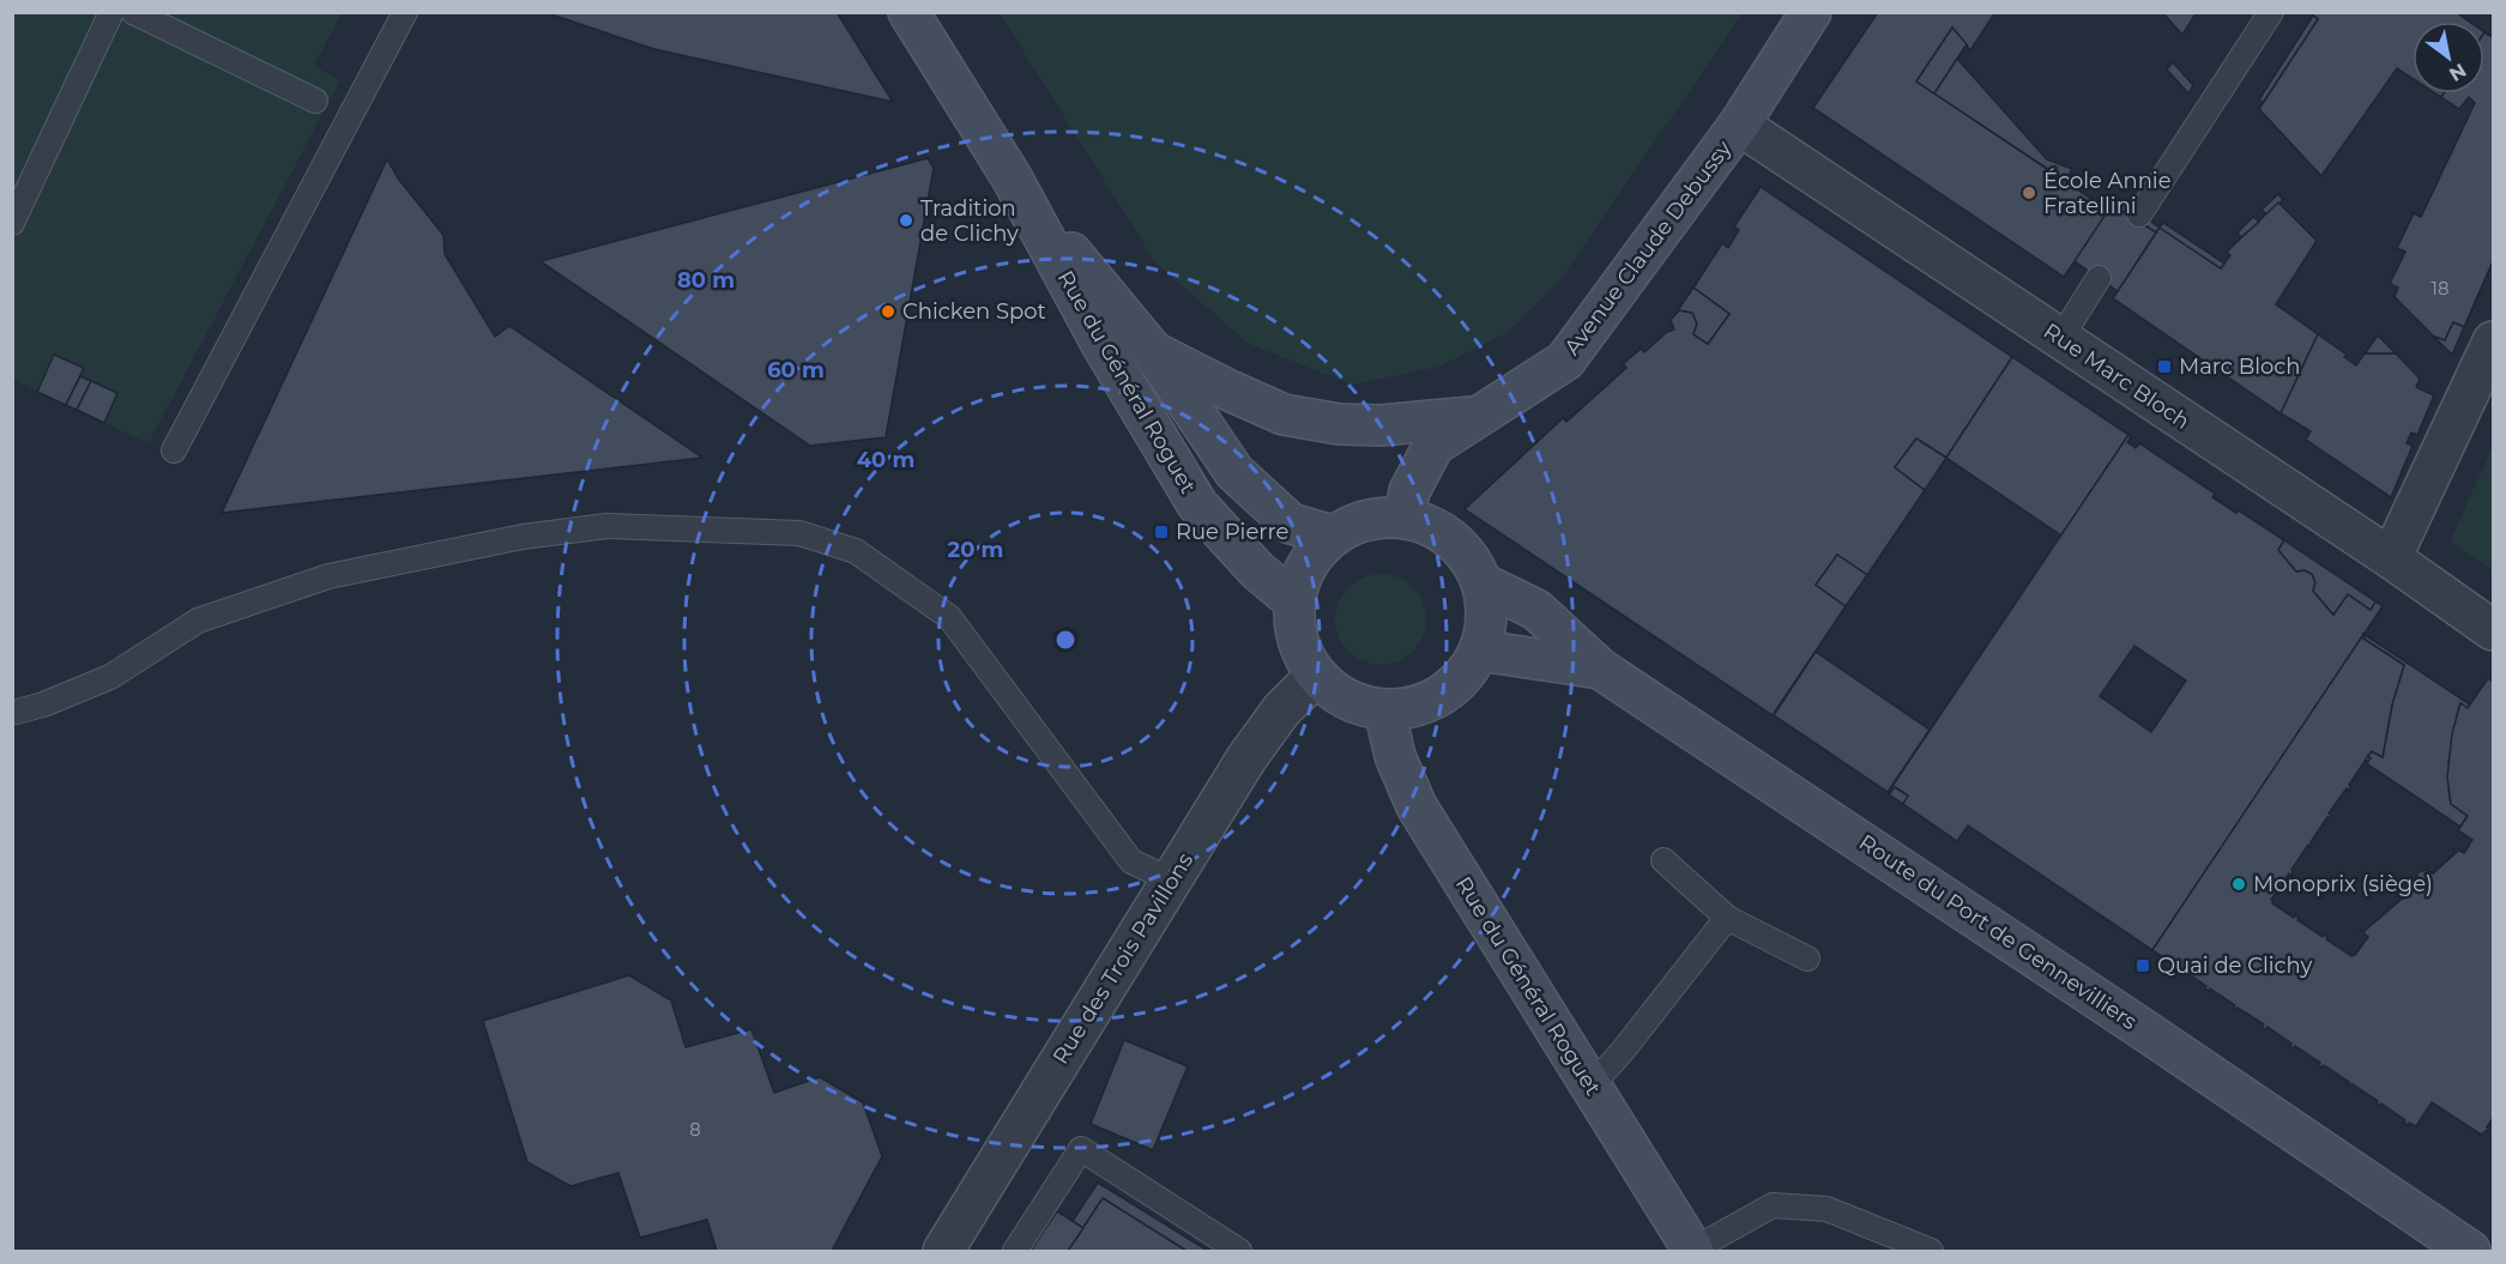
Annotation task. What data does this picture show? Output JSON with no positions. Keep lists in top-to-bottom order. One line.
{"streets":{"main road":["Avenue Claude Debussy","Rue du Général Roguet","Route du Port de Gennevilliers"],"street":["Rue Marc Bloch","Rue des Trois Pavillons"]},"crossings":[["Avenue Claude Debussy","Rue Marc Bloch"],["Avenue Claude Debussy","Rue du Général Roguet"],["Avenue Claude Debussy","Route du Port de Gennevilliers"],["Avenue Claude Debussy","Rue des Trois Pavillons"],["Rue du Général Roguet","Route du Port de Gennevilliers"],["Rue du Général Roguet","Rue des Trois Pavillons"],["Route du Port de Gennevilliers","Rue des Trois Pavillons"]],"places":{"other":["École Annie Fratellini","Tradition de Clichy","Chicken Spot","Monoprix (siège)"],"transit":["Marc Bloch","Rue Pierre","Quai de Clichy"]},"house_numbers":["18","8"],"north":"bottom right","rings":["80 m","60 m","40 m","20 m"]}
